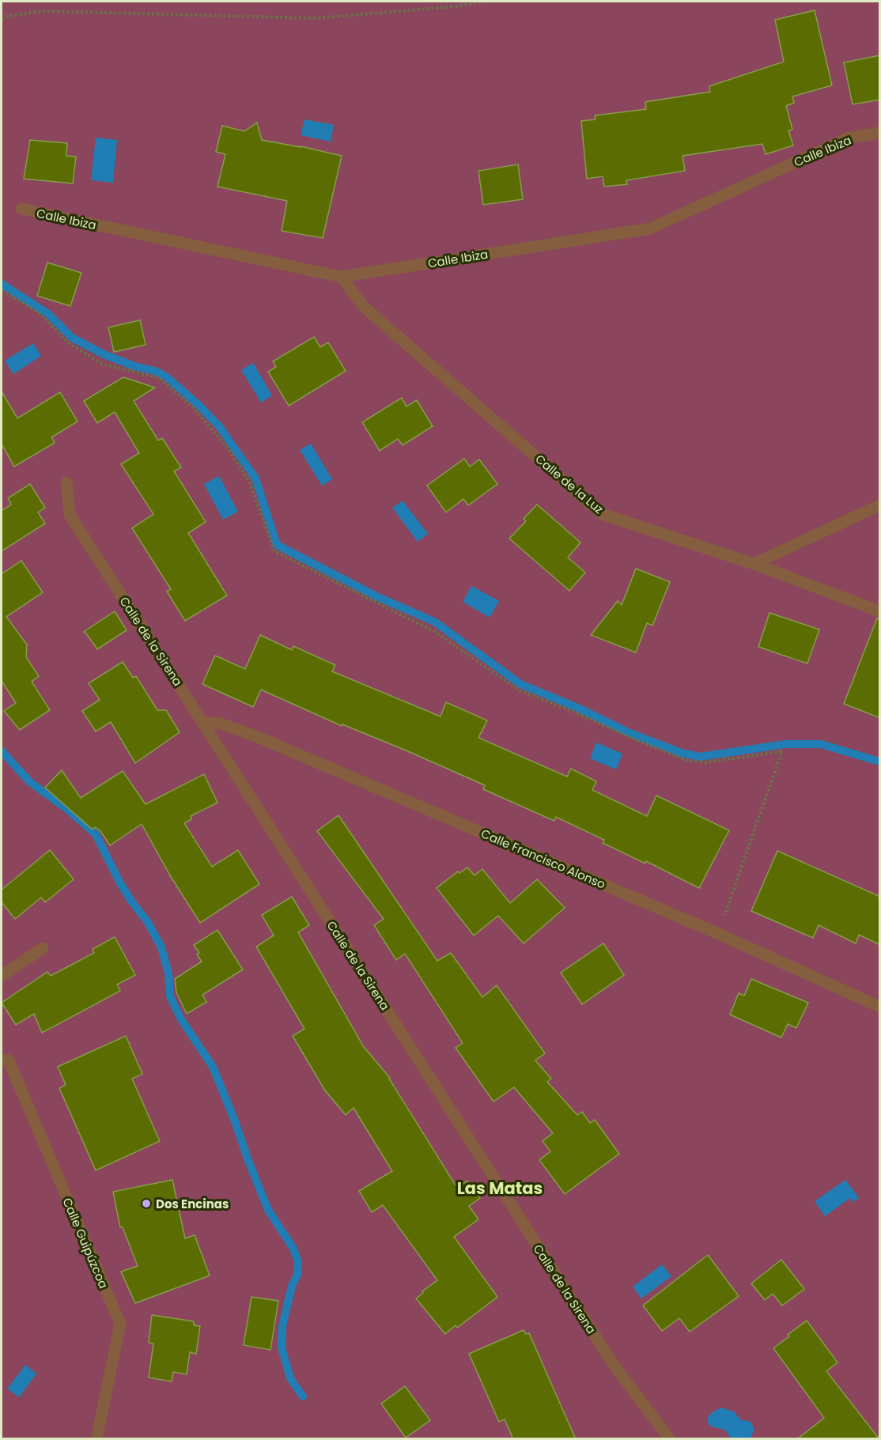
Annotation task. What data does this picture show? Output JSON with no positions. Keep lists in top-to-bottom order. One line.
{"streets":{"street":["Calle Ibiza","Calle de la Luz","Calle de la Sirena","Calle Francisco Alonso","Calle Guipúzcoa"]},"crossings":[["Calle Ibiza","Calle de la Luz"],["Calle de la Sirena","Calle Francisco Alonso"]],"districts":["Las Matas"],"places":["Dos Encinas"]}
